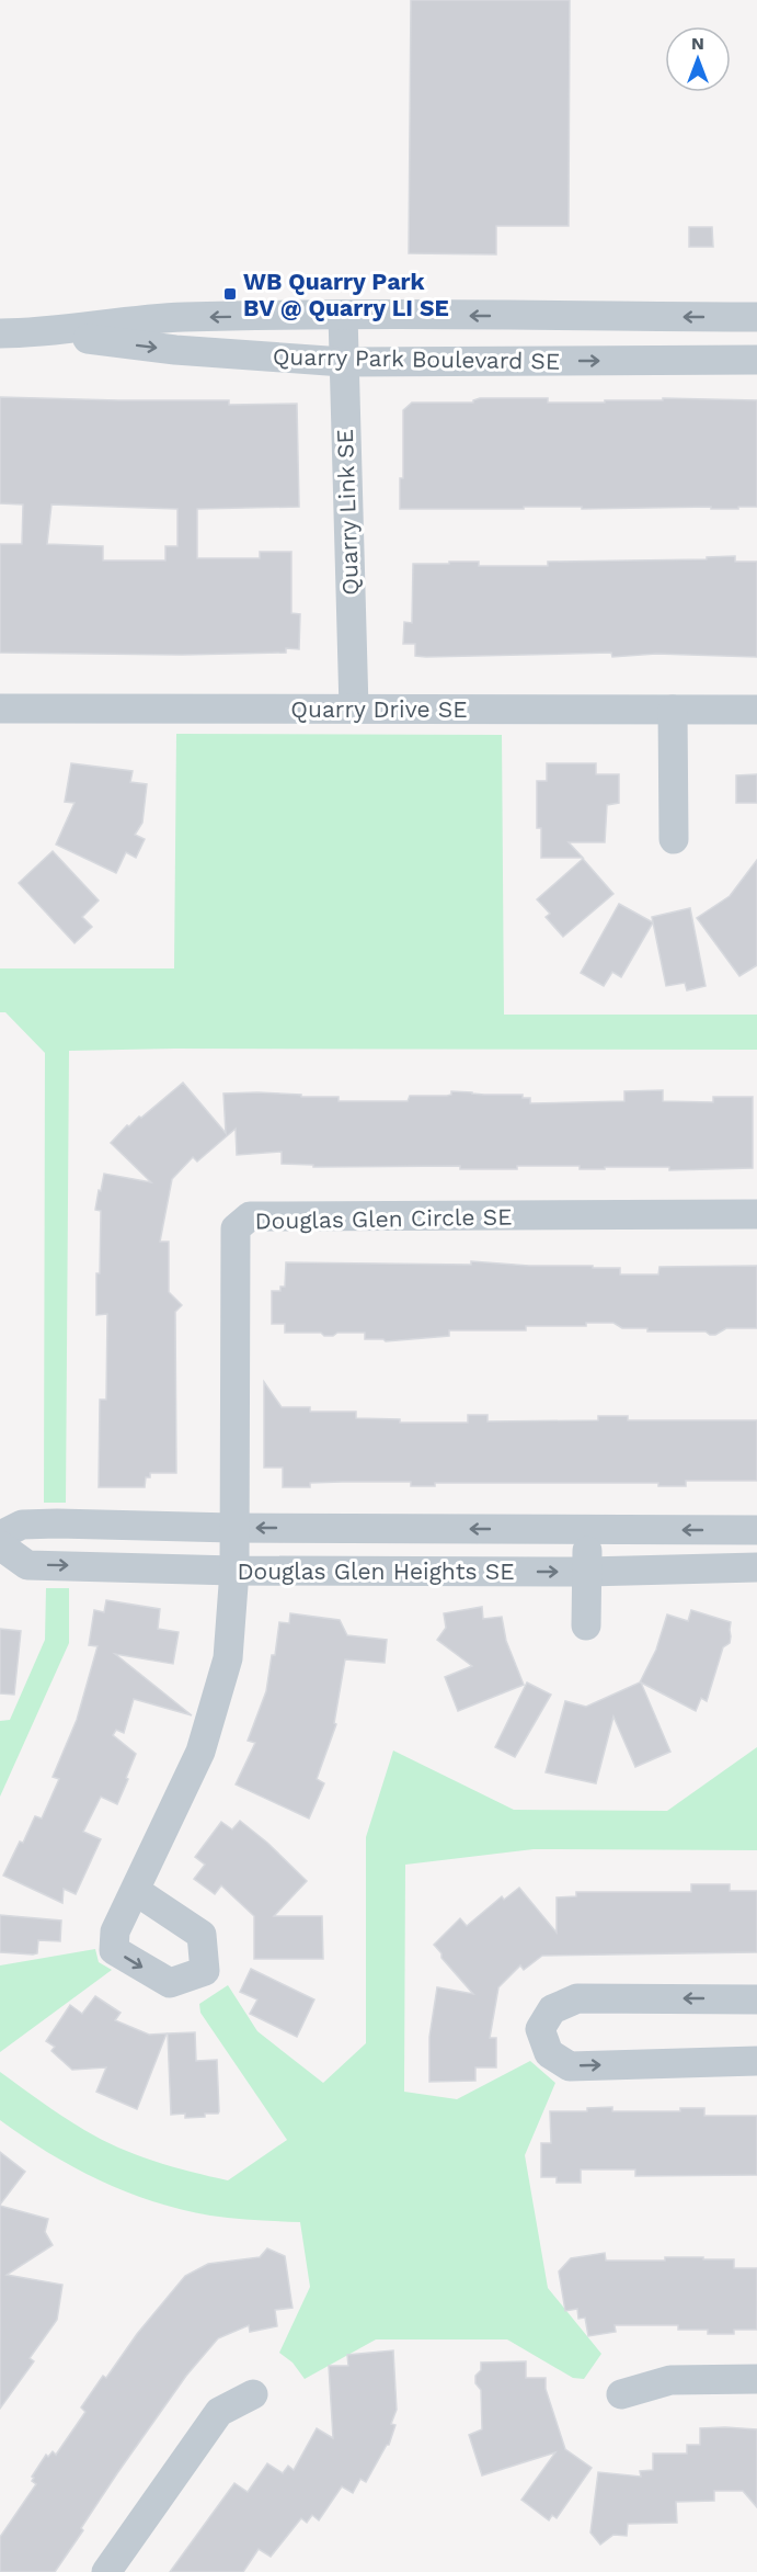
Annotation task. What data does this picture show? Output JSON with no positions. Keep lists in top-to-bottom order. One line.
{"streets":{"street":["Quarry Park Boulevard SE","Quarry Link SE","Quarry Drive SE","Douglas Glen Circle SE","Douglas Glen Heights SE"]},"crossings":[["Quarry Park Boulevard SE","Quarry Link SE"],["Quarry Link SE","Quarry Drive SE"],["Douglas Glen Circle SE","Douglas Glen Heights SE"]],"places":{"transit":["WB Quarry Park BV @ Quarry LI SE"]},"north":"top"}
